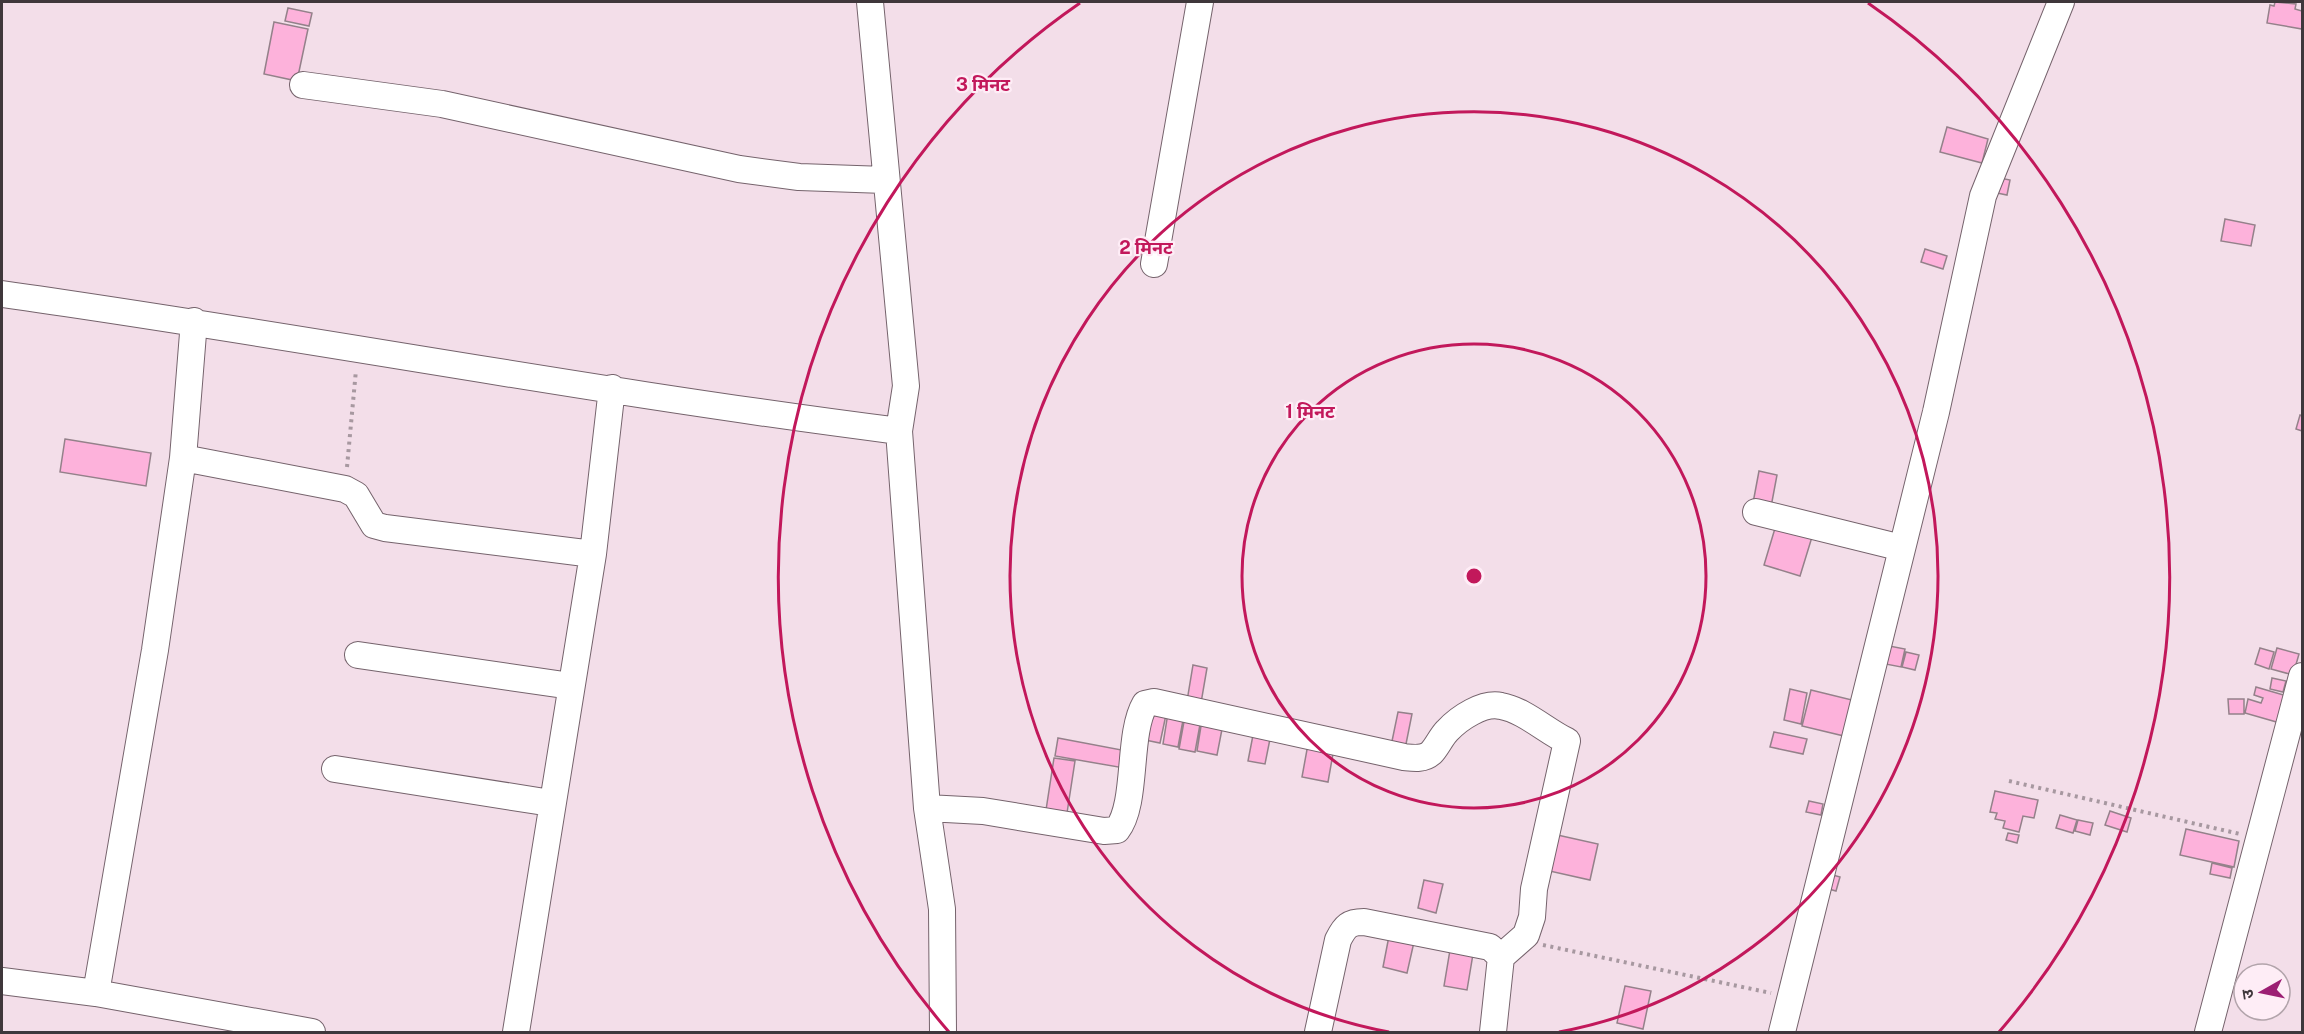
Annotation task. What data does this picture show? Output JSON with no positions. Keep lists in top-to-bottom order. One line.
{"north":"left","rings":["3 मिनट","2 मिनट","1 मिनट"]}
